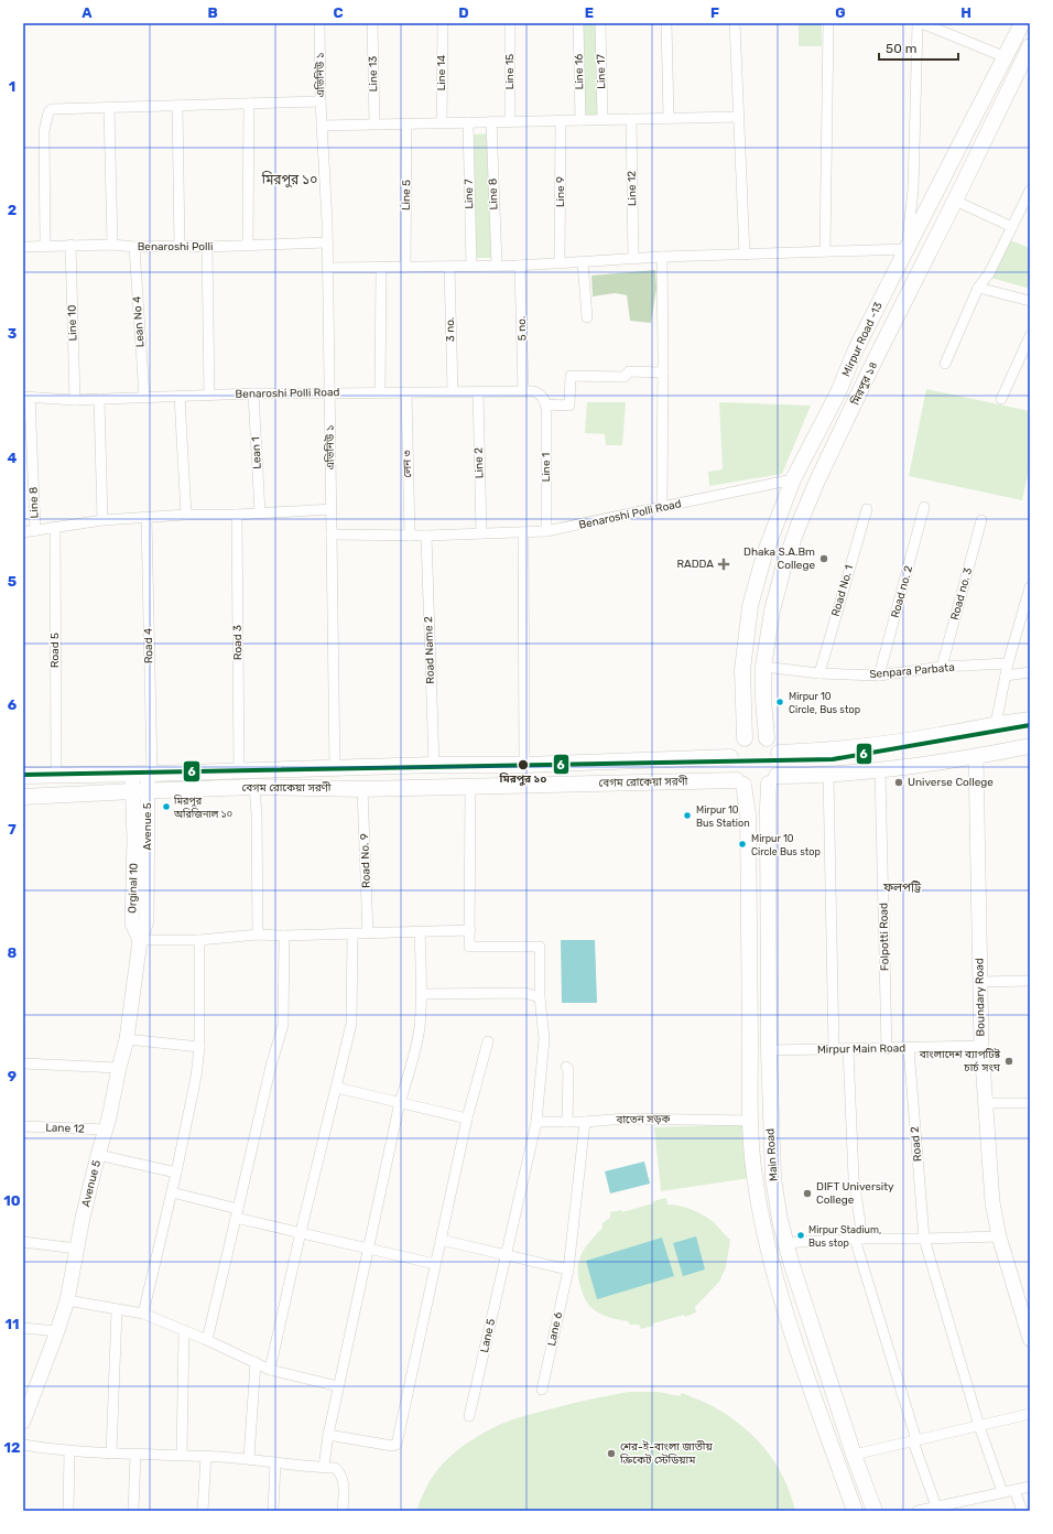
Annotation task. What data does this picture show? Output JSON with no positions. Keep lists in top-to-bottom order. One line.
{"streets":{"main road":["Mirpur Road -13","মিরপুর ১৪","বেগম রোকেয়া সরণী","Main Road"],"street":["Line 15","Line 16","Line 17","Line 14","Line 13","এভিনিউ ১","Line 12","Line 9","Line 7","Line 8","Line 5","Benaroshi Polli","Lean No 4","Line 10","5 no.","3 no.","Benaroshi Polli Road","Lean 1","Line 2","লেন ৩","Line 1","Road No. 1","Road no. 2","Road no. 3","Road 3","Road 4","Road 5","Road Name 2","Senpara Parbata","Avenue 5","Road No. 9","Orginal 10","Folpotti Road","Boundary Road","Mirpur Main Road","বাতেন সড়ক","Lane 12","Road 2","Lane 6","Lane 5"]},"crossings":[["এভিনিউ ১","Benaroshi Polli"],["এভিনিউ ১","Benaroshi Polli Road"],["এভিনিউ ১","বেগম রোকেয়া সরণী"],["Line 8","Benaroshi Polli Road"],["Benaroshi Polli","Lean No 4"],["Benaroshi Polli","Line 10"],["Lean No 4","Benaroshi Polli Road"],["Line 10","Benaroshi Polli Road"],["5 no.","Benaroshi Polli Road"],["3 no.","Benaroshi Polli Road"],["Mirpur Road -13","মিরপুর ১৪"],["Mirpur Road -13","Benaroshi Polli Road"],["Mirpur Road -13","বেগম রোকেয়া সরণী"],["Mirpur Road -13","Main Road"],["মিরপুর ১৪","Senpara Parbata"],["মিরপুর ১৪","বেগম রোকেয়া সরণী"],["মিরপুর ১৪","Main Road"],["Benaroshi Polli Road","Lean 1"],["Benaroshi Polli Road","Line 2"],["Benaroshi Polli Road","লেন ৩"],["Benaroshi Polli Road","Line 1"],["Benaroshi Polli Road","Road Name 2"],["Road No. 1","Senpara Parbata"],["Road no. 2","Senpara Parbata"],["Road no. 3","Senpara Parbata"],["Road 3","বেগম রোকেয়া সরণী"],["Road 4","বেগম রোকেয়া সরণী"],["Road 5","বেগম রোকেয়া সরণী"],["Road Name 2","বেগম রোকেয়া সরণী"],["বেগম রোকেয়া সরণী","Avenue 5"],["বেগম রোকেয়া সরণী","Road No. 9"],["বেগম রোকেয়া সরণী","Orginal 10"],["বেগম রোকেয়া সরণী","Main Road"],["Avenue 5","Orginal 10"],["Avenue 5","Lane 12"],["Folpotti Road","Mirpur Main Road"],["Boundary Road","Mirpur Main Road"],["Mirpur Main Road","Road 2"],["Mirpur Main Road","Main Road"],["বাতেন সড়ক","Main Road"],["বাতেন সড়ক","Lane 6"],["বাতেন সড়ক","Lane 5"]],"districts":["মিরপুর ১০","ফলপট্টি"],"places":{"other":["Dhaka S.A.Bm College","Mirpur 10 Circle, Bus stop","মিরপুর ১০","Universe College","মিরপুর অরিজিনাল ১০","Mirpur 10 Bus Station","Mirpur 10 Circle Bus stop","বাংলাদেশ ব্যাপটিষ্ট চার্চ সংঘ","DIFT University College","Mirpur Stadium, Bus stop","শের-ই-বাংলা জাতীয় ক্রিকেট স্টেডিয়াম"],"health":["RADDA"]},"lines":["metro line 6"],"scale_bar":"50 m","grid":{"columns":["A","B","C","D","E","F","G","H"],"rows":["1","2","3","4","5","6","7","8","9","10","11","12"]}}
